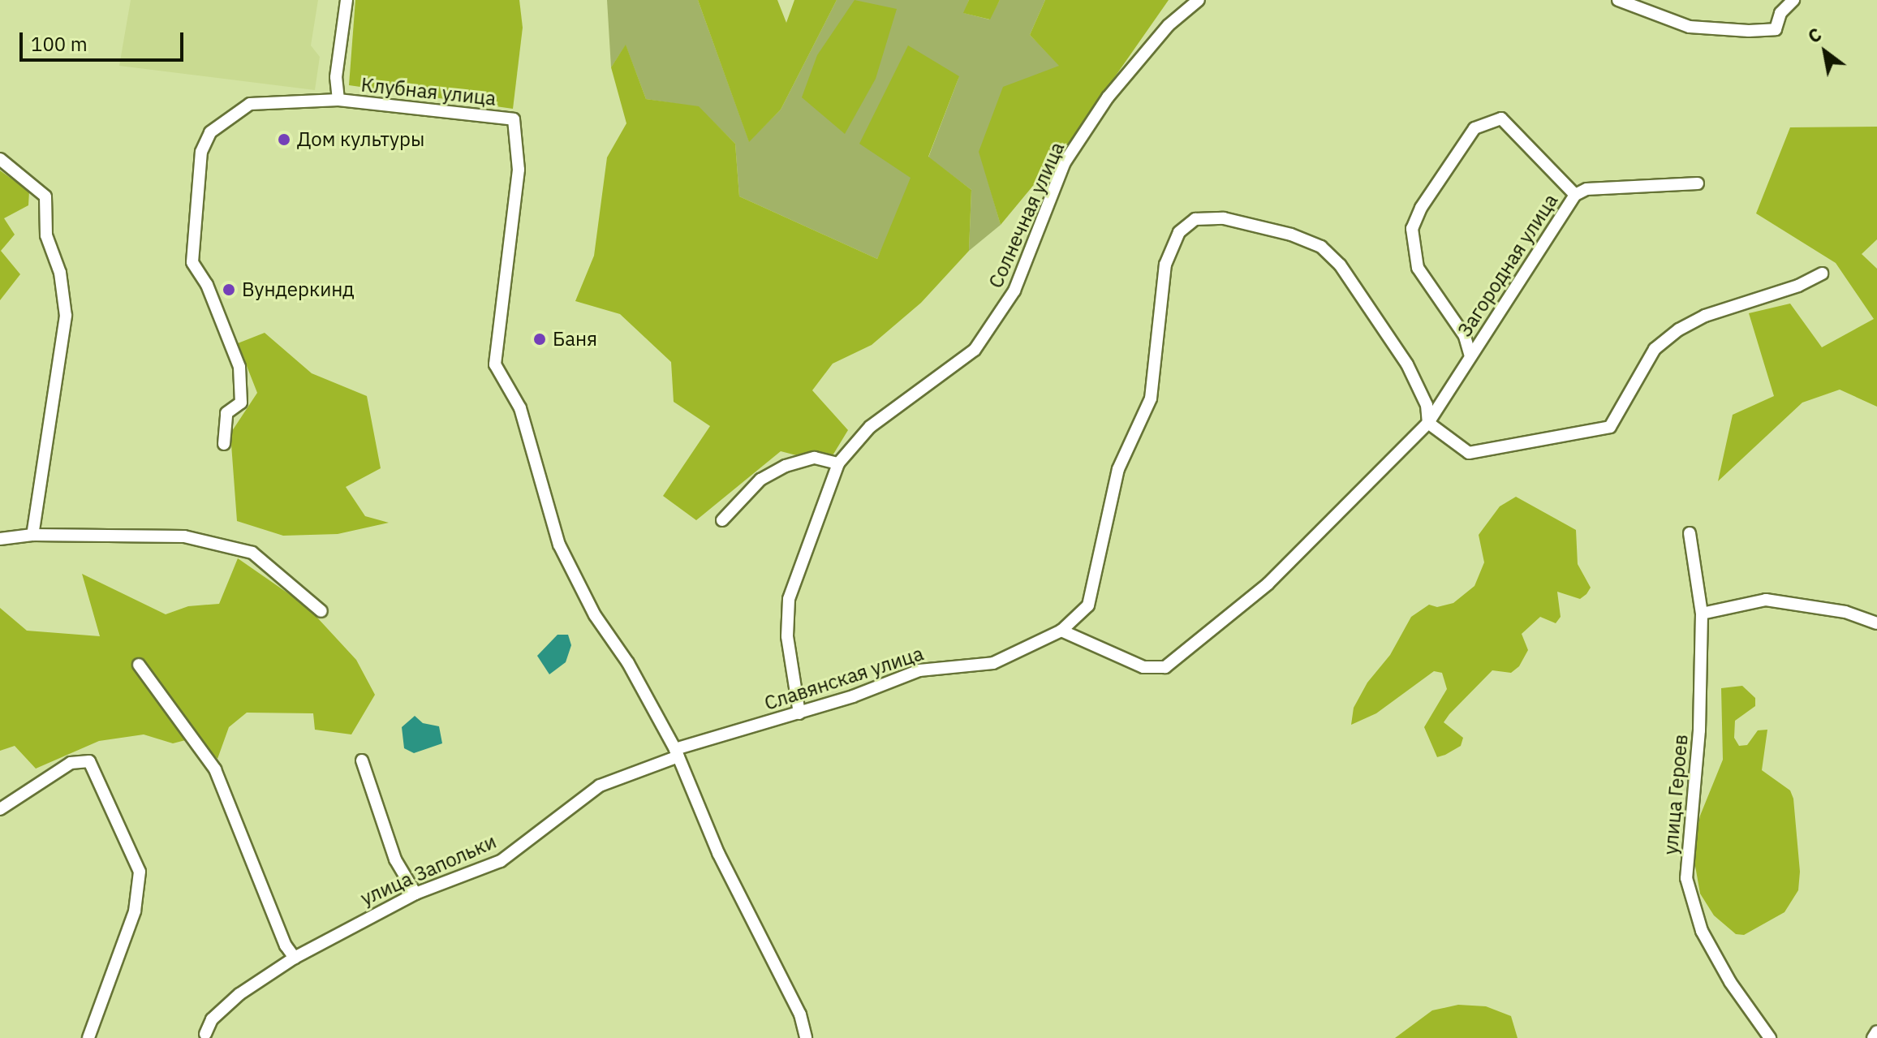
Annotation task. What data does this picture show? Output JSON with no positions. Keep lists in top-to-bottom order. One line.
{"streets":{"street":["Клубная улица","Солнечная улица","Загородная улица","Славянская улица","улица Героев","улица Запольки"]},"crossings":[["Клубная улица","Славянская улица"],["Клубная улица","улица Запольки"],["Солнечная улица","Славянская улица"],["Загородная улица","Славянская улица"],["Славянская улица","улица Запольки"]],"places":["Дом культуры","Вундеркинд","Баня"],"scale_bar":"100 m","north":"top left"}
